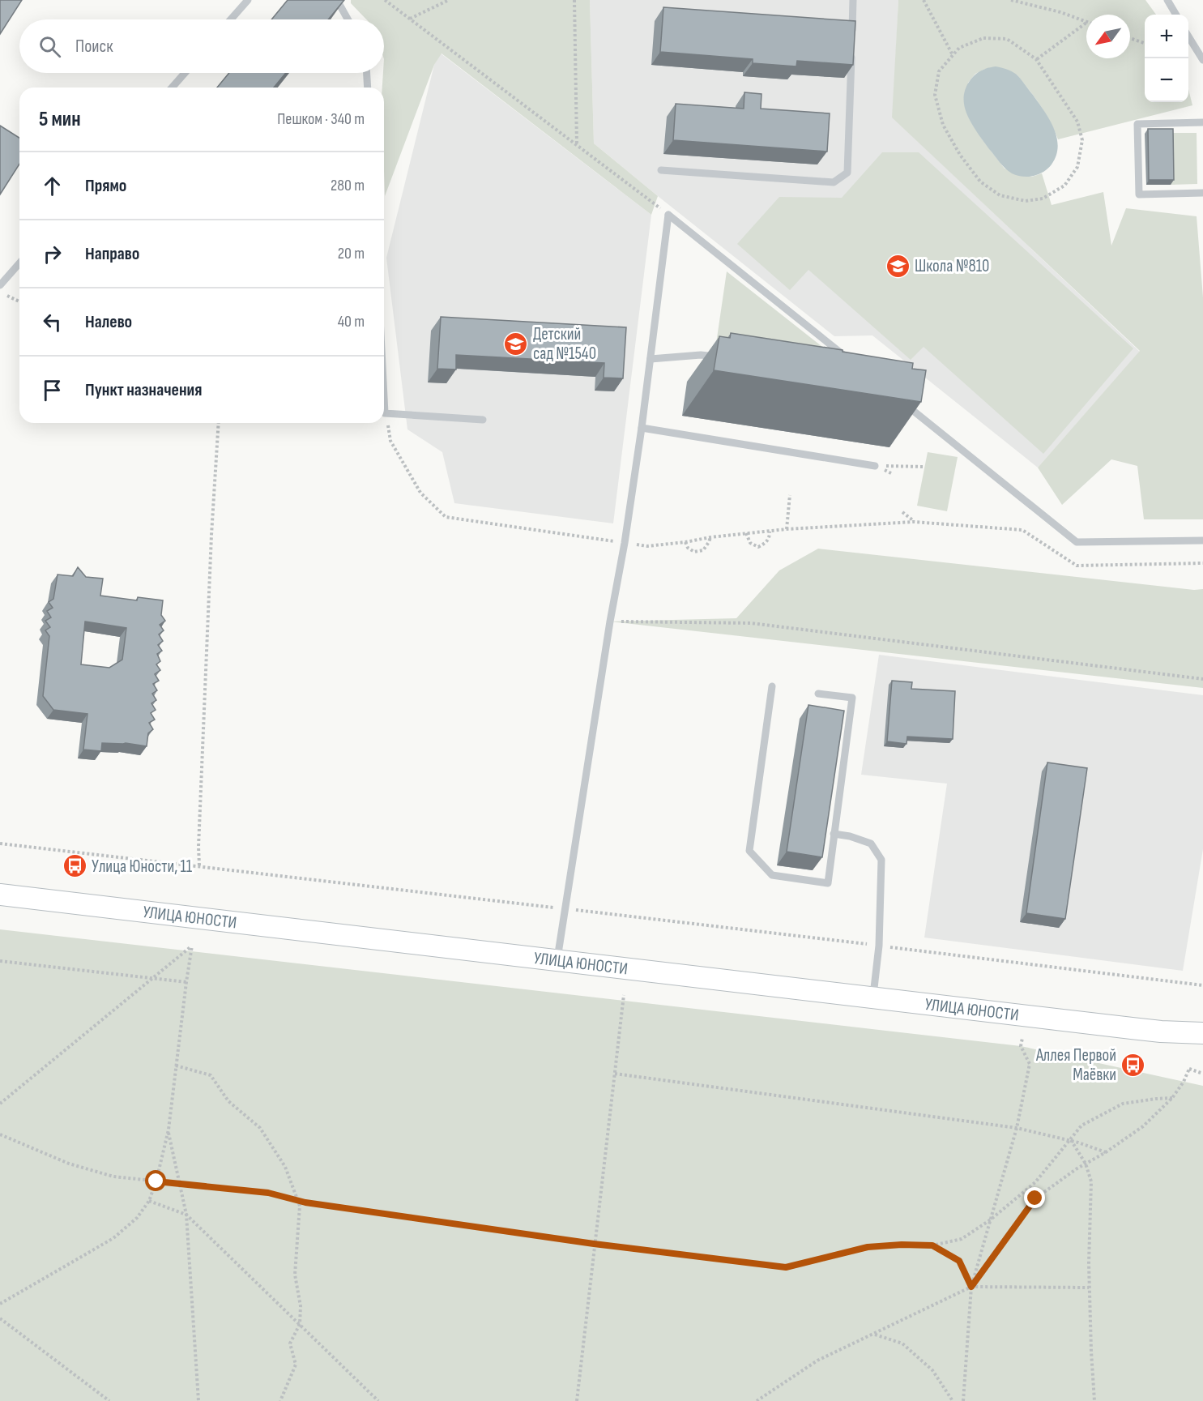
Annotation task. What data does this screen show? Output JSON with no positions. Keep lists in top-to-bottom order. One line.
{"streets":{"main road":["УЛИЦА ЮНОСТИ"]},"places":{"school or university":["Школа №810","Детский сад №1540"],"bus stop":["Улица Юности, 11","Аллея Первой Маёвки"]},"north":"bottom left","page":{"map_buttons":["+","−"],"search":"Поиск","heading":["5 мин","Пешком · 340 m"],"list":[["Прямо","280 m"],["Направо","20 m"],["Налево","40 m"],"Пункт назначения"]}}
